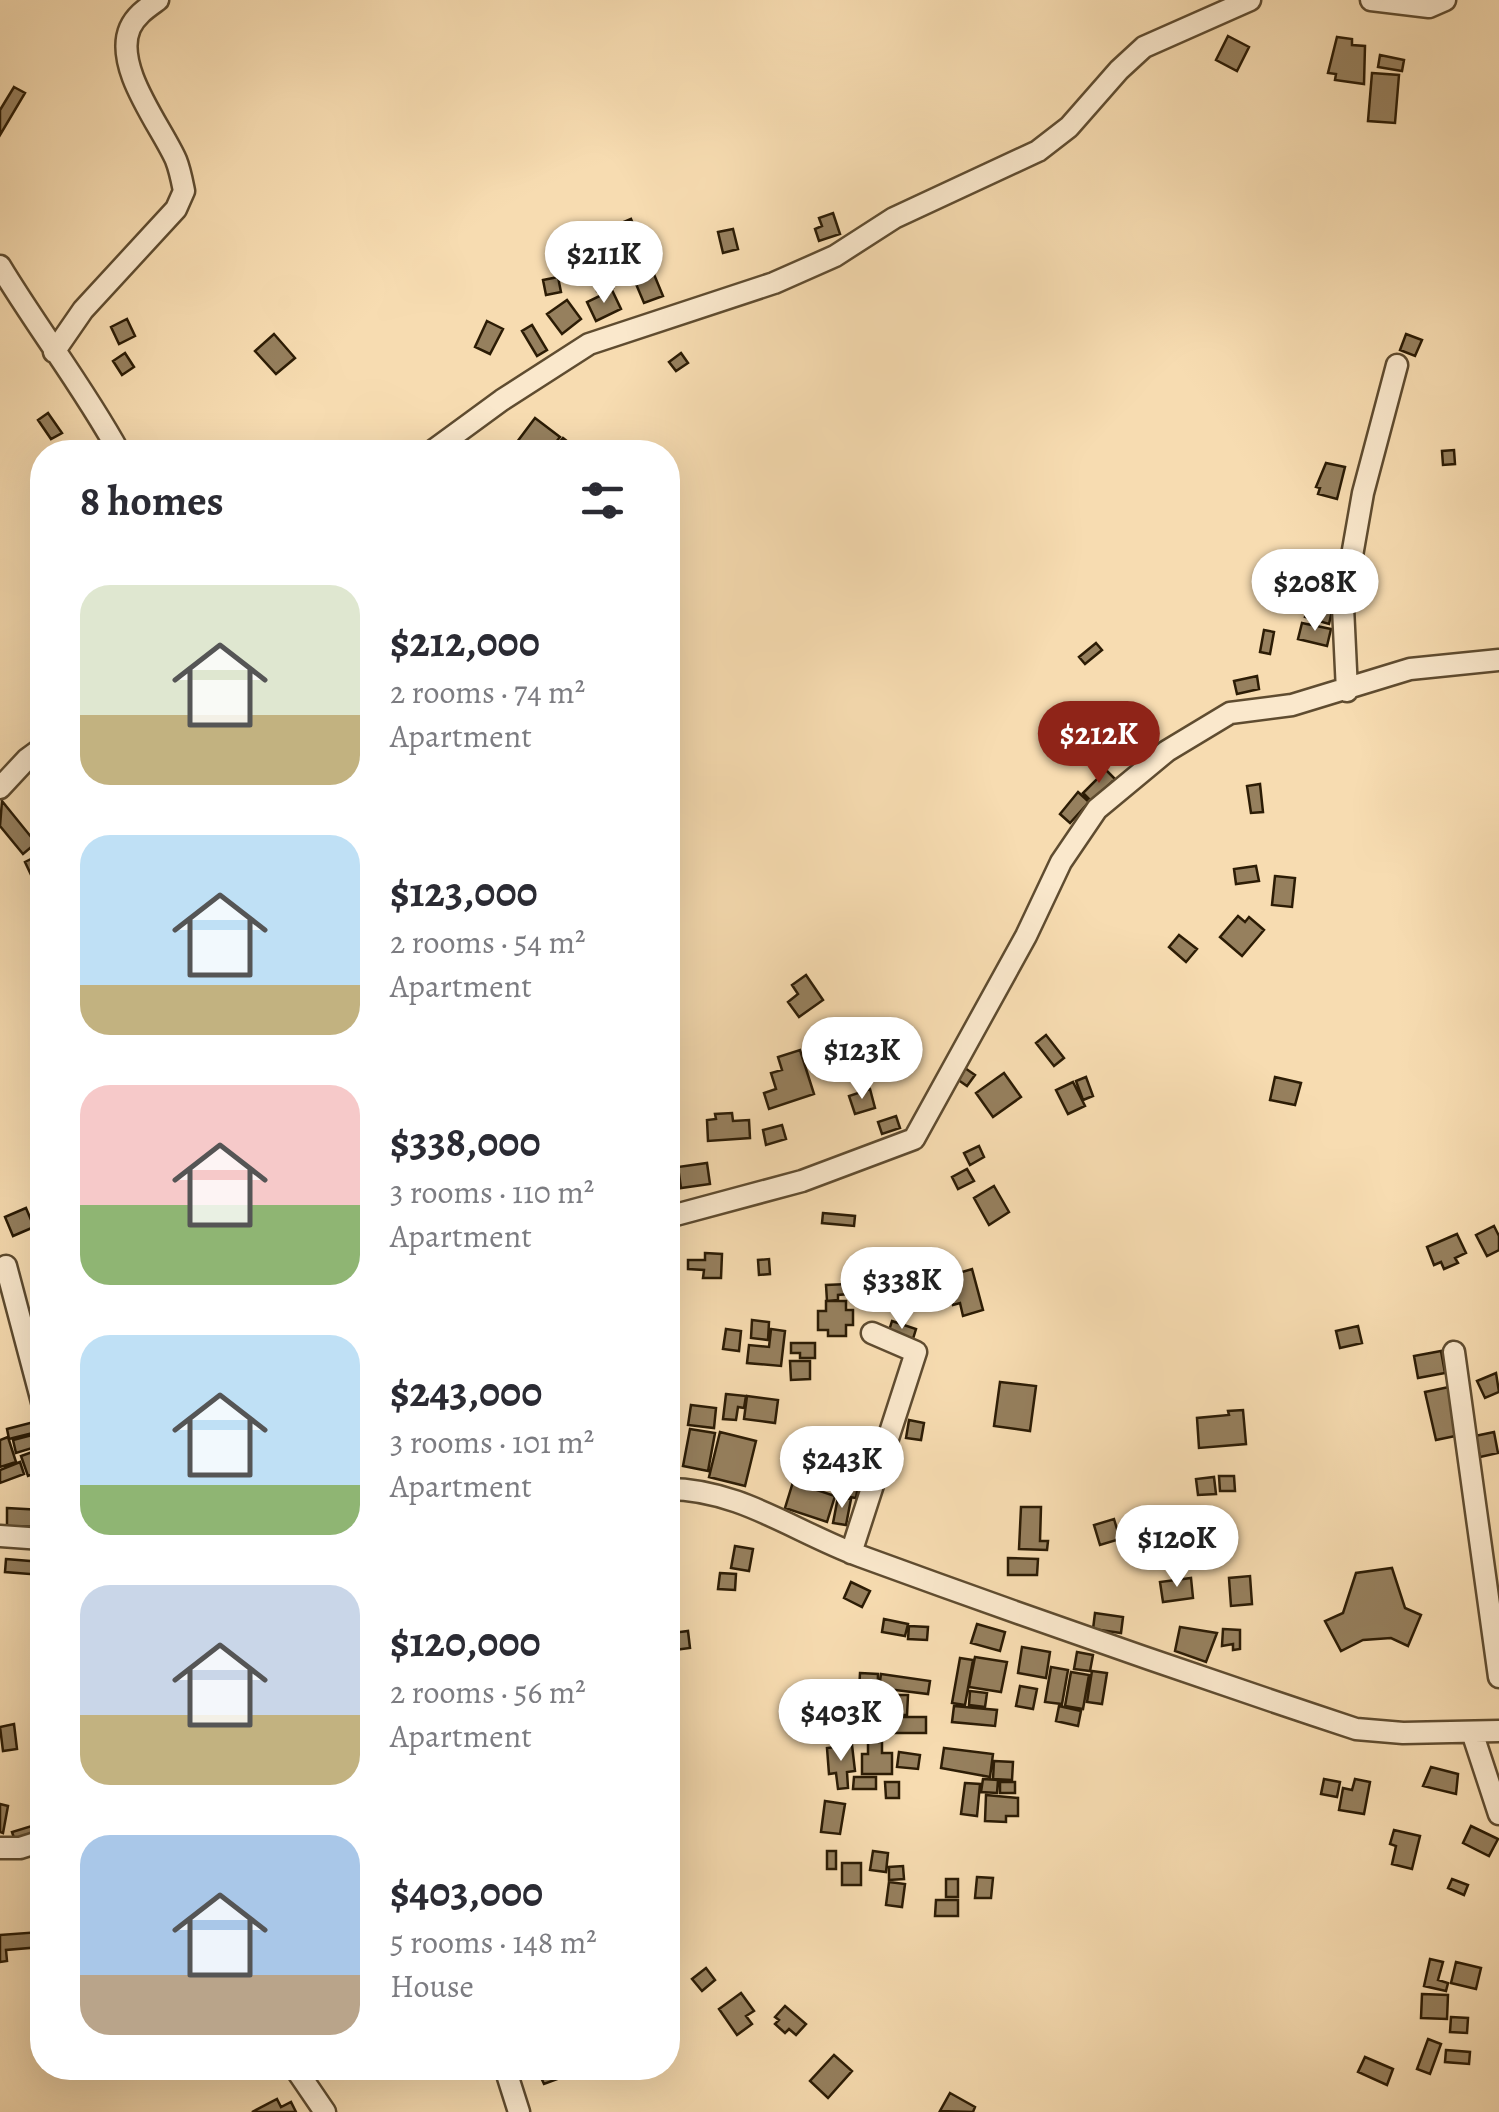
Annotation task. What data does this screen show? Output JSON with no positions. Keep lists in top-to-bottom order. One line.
{"page":{"price":["$211K","$208K","$212K","$123K","$338K","$243K","$120K","$403K"],"heading":"8 homes","list":[{"name":"$212,000","note":"2 rooms · 74 m² · Apartment"},{"name":"$123,000","note":"2 rooms · 54 m² · Apartment"},{"name":"$338,000","note":"3 rooms · 110 m² · Apartment"},{"name":"$243,000","note":"3 rooms · 101 m² · Apartment"},{"name":"$120,000","note":"2 rooms · 56 m² · Apartment"},{"name":"$403,000","note":"5 rooms · 148 m² · House"}]}}
